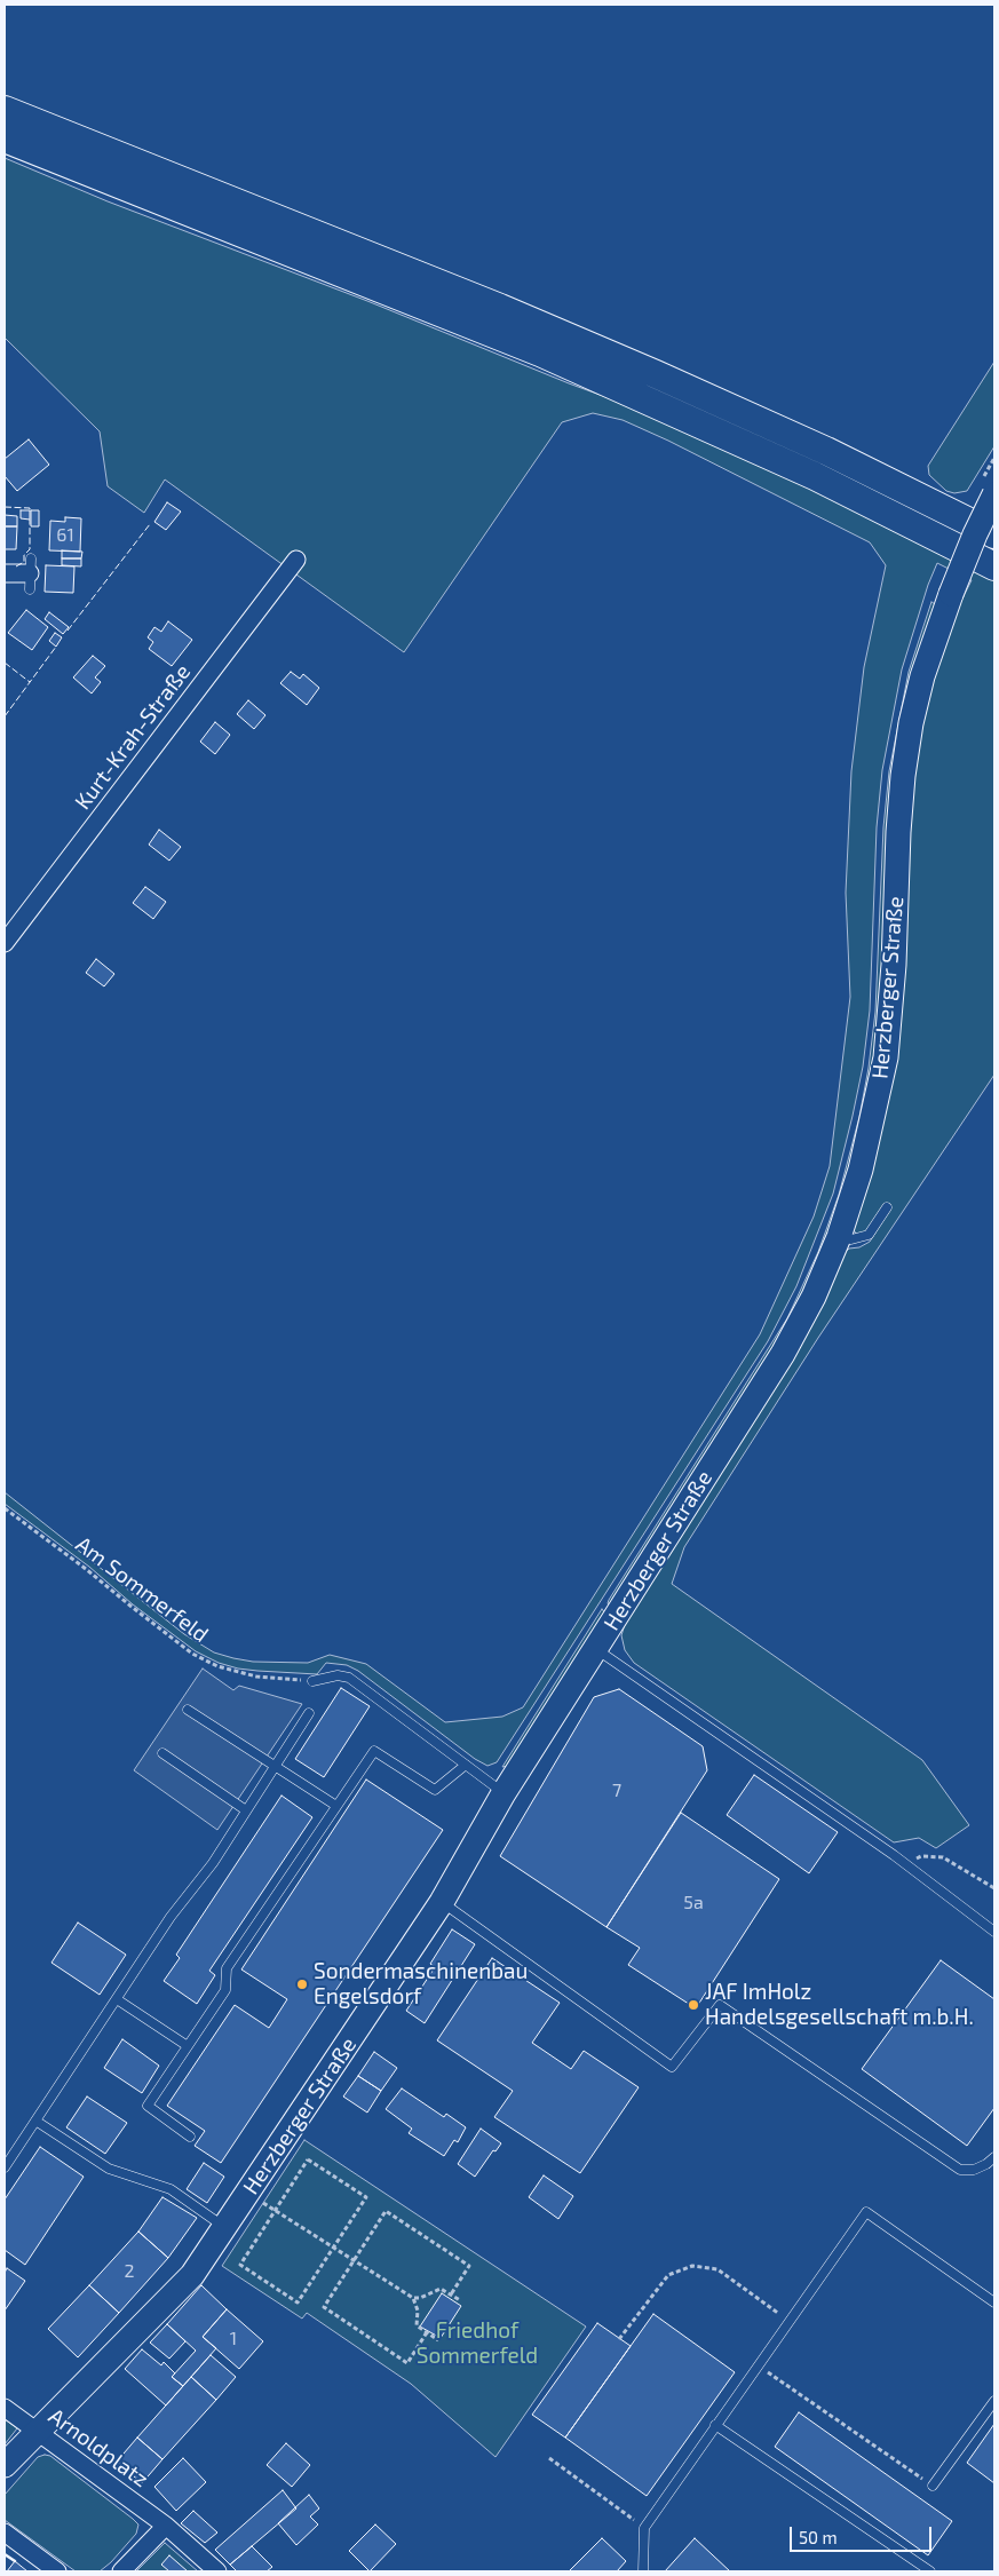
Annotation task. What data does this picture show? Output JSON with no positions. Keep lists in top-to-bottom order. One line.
{"streets":{"main road":["Herzberger Straße"],"street":["Kurt-Krah-Straße","Arnoldplatz"],"path":["Am Sommerfeld"]},"crossings":[["Herzberger Straße","Arnoldplatz"]],"parks":["Friedhof Sommerfeld"],"places":["Sondermaschinenbau Engelsdorf","JAF ImHolz Handelsgesellschaft m.b.H."],"house_numbers":["61","7","5a","2","1"],"scale_bar":"50 m"}
